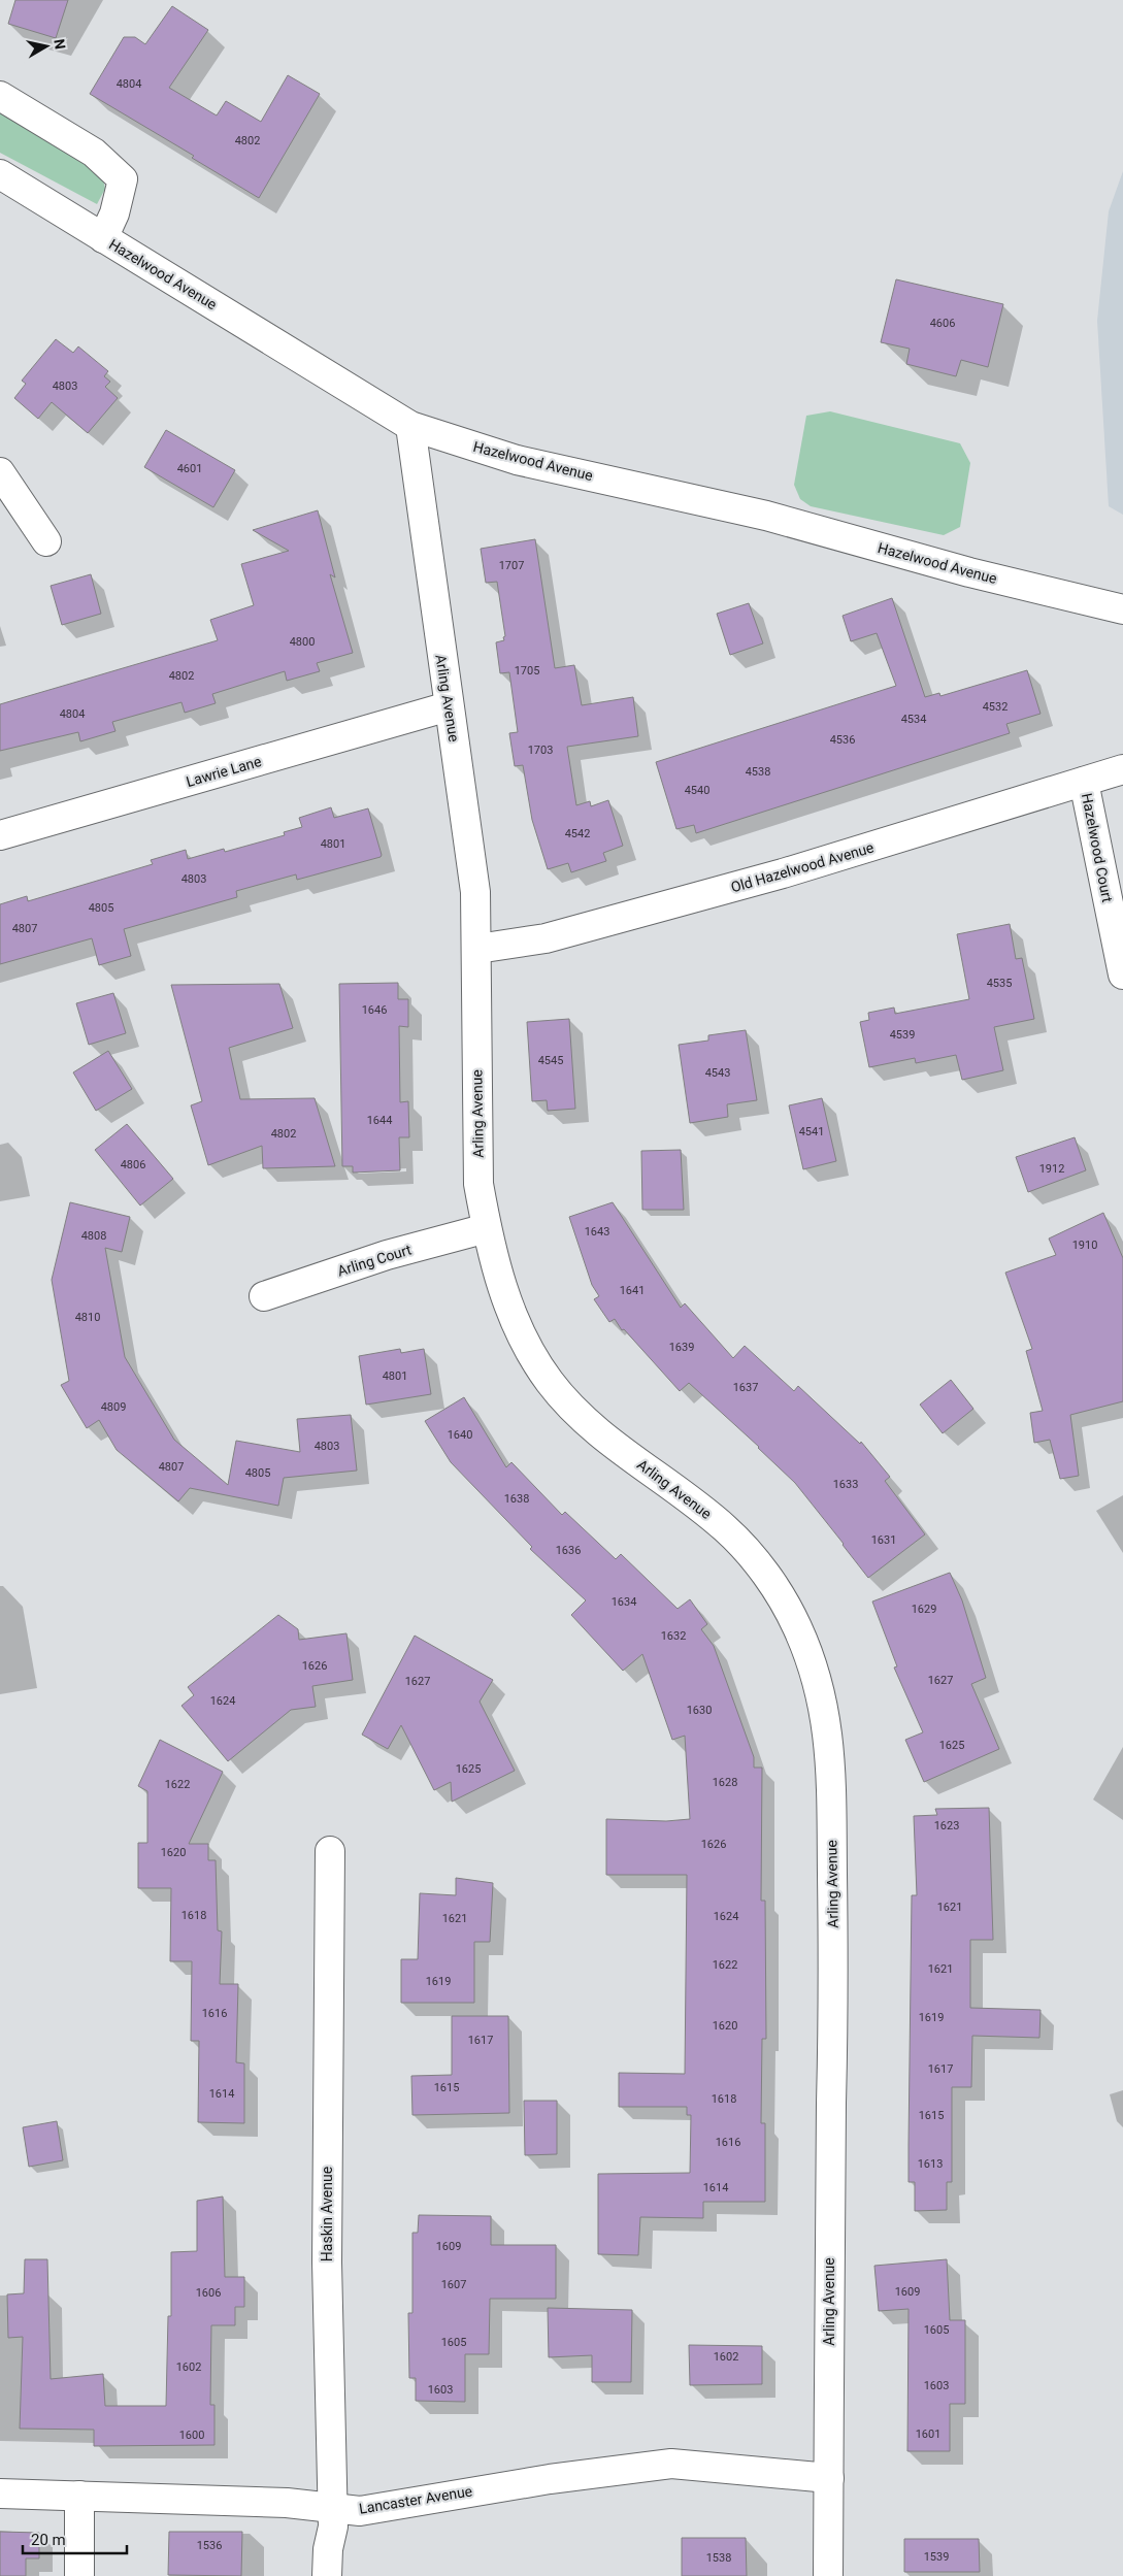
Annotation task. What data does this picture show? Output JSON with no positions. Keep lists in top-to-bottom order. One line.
{"streets":{"street":["Hazelwood Avenue","Arling Avenue","Lawrie Lane","Hazelwood Court","Old Hazelwood Avenue","Arling Court","Haskin Avenue","Lancaster Avenue"]},"crossings":[["Hazelwood Avenue","Arling Avenue"],["Arling Avenue","Lawrie Lane"],["Arling Avenue","Old Hazelwood Avenue"],["Arling Avenue","Arling Court"],["Arling Avenue","Lancaster Avenue"],["Hazelwood Court","Old Hazelwood Avenue"],["Haskin Avenue","Lancaster Avenue"]],"house_numbers":["4804","4802","4606","4803","4601","1707","4800","1705","4802","4532","4804","4534","4536","1703","4538","4540","4542","4801","4803","4805","4807","4535","1646","4539","4545","4543","1644","4541","4802","4806","1912","1643","4808","1910","1641","4810","1639","4801","1637","4809","1640","4803","4807","4805","1633","1638","1631","1636","1634","1629","1632","1626","1627","1627","1624","1630","1625","1625","1628","1622","1623","1626","1620","1621","1618","1624","1621","1622","1621","1619","1616","1619","1620","1617","1617","1615","1614","1618","1615","1616","1613","1614","1609","1607","1609","1606","1605","1605","1602","1602","1603","1603","1601","1600","1536","1539","1538"],"scale_bar":"20 m","north":"right"}
